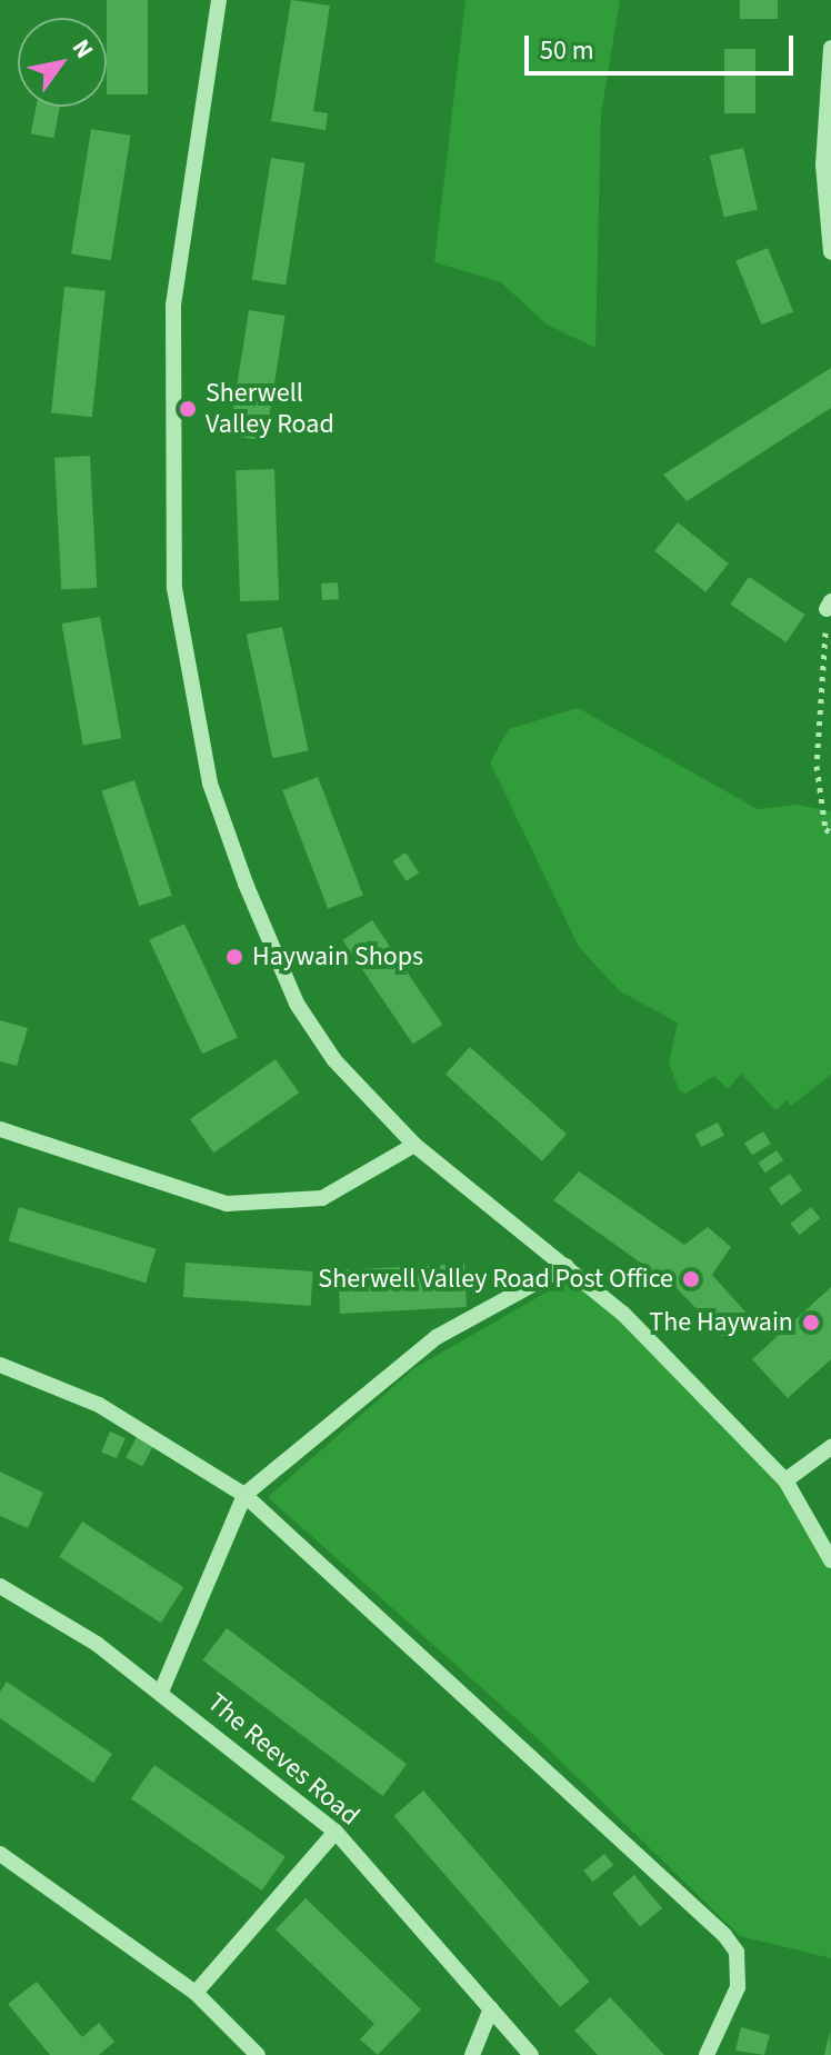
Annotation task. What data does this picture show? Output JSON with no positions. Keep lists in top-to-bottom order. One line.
{"streets":{"street":["The Reeves Road"]},"places":["Sherwell Valley Road","Haywain Shops","Sherwell Valley Road Post Office","The Haywain"],"scale_bar":"50 m","north":"top right"}
